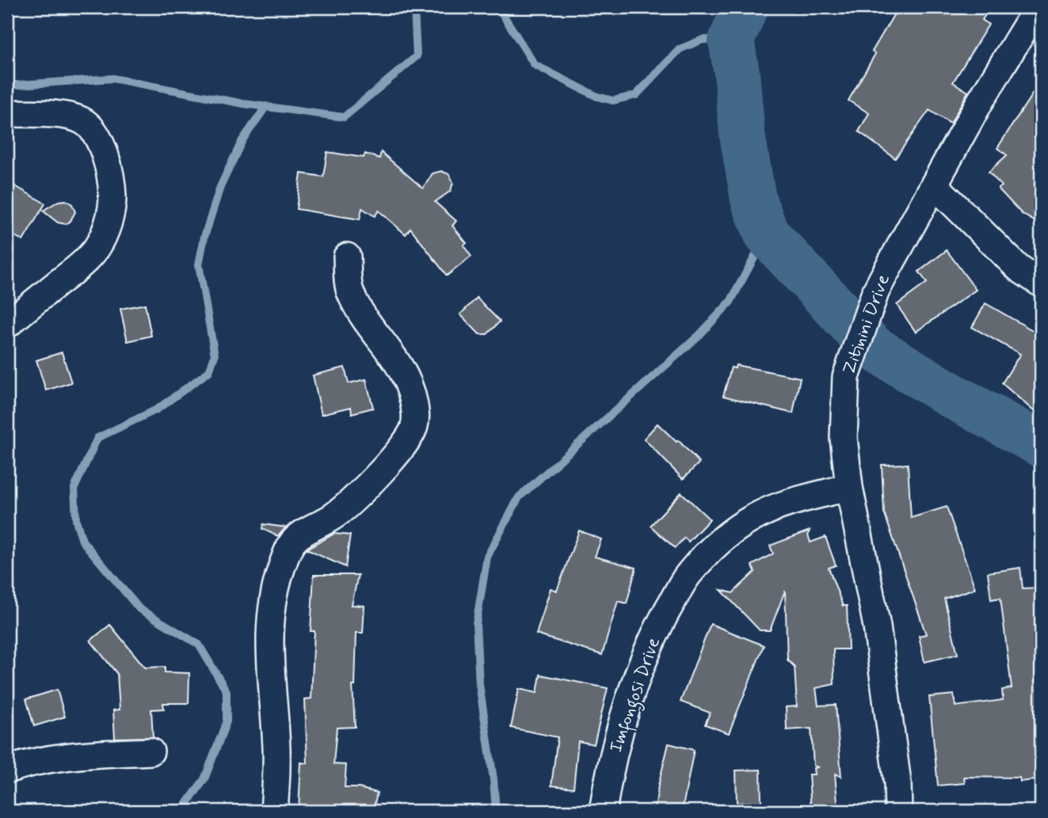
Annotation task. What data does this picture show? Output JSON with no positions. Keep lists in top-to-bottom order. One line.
{"streets":{"street":["Zitinini Drive","Imfongosi Drive"]},"crossings":[["Zitinini Drive","Imfongosi Drive"]]}
